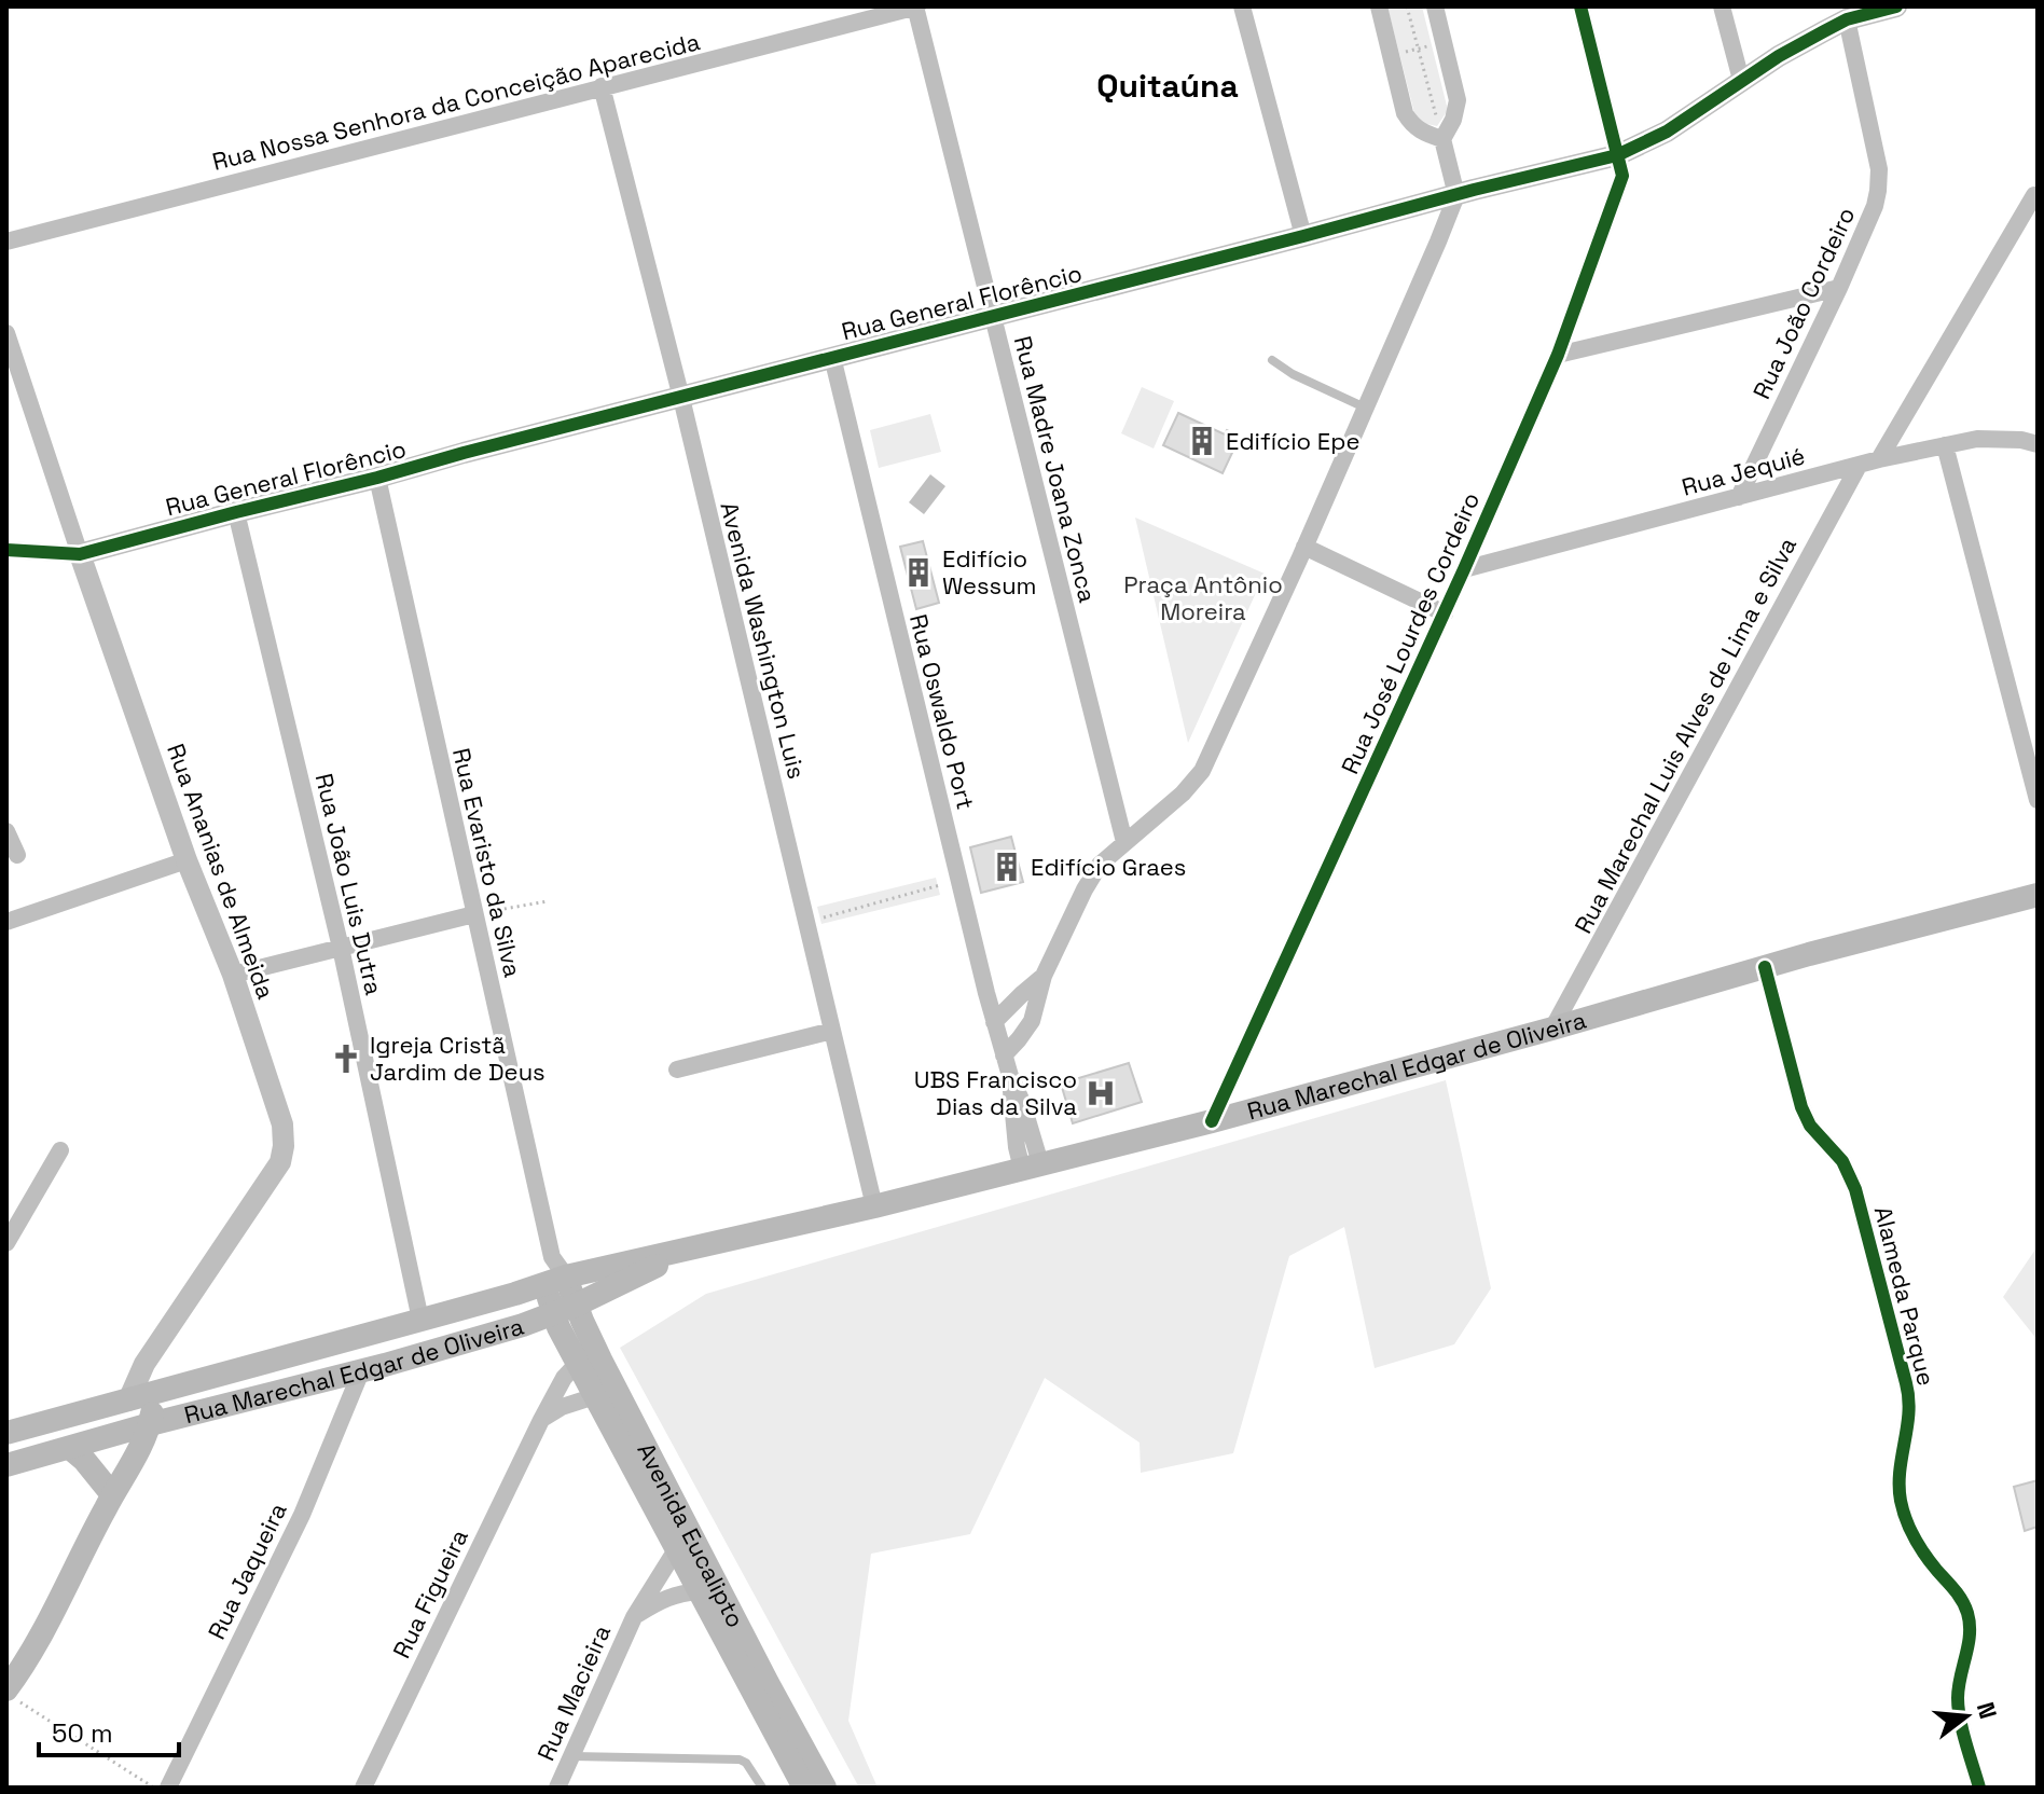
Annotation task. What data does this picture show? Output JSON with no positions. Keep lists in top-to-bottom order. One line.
{"streets":{"main road":["Rua Marechal Edgar de Oliveira","Avenida Eucalipto"],"street":["Rua Nossa Senhora da Conceição Aparecida","Rua General Florêncio","Rua João Cordeiro","Rua Madre Joana Zonca","Rua Jequié","Rua José Lourdes Cordeiro","Avenida Washington Luis","Rua Oswaldo Port","Rua Marechal Luis Alves de Lima e Silva","Rua Evaristo da Silva","Rua Ananias de Almeida","Rua João Luis Dutra","Alameda Parque","Rua Jaqueira","Rua Figueira","Rua Macieira"]},"crossings":[["Rua Nossa Senhora da Conceição Aparecida","Rua Madre Joana Zonca"],["Rua Nossa Senhora da Conceição Aparecida","Avenida Washington Luis"],["Rua General Florêncio","Rua João Cordeiro"],["Rua General Florêncio","Rua Madre Joana Zonca"],["Rua General Florêncio","Rua José Lourdes Cordeiro"],["Rua General Florêncio","Avenida Washington Luis"],["Rua General Florêncio","Rua Oswaldo Port"],["Rua General Florêncio","Rua Evaristo da Silva"],["Rua General Florêncio","Rua Ananias de Almeida"],["Rua General Florêncio","Rua João Luis Dutra"],["Rua João Cordeiro","Rua Jequié"],["Rua Jequié","Rua José Lourdes Cordeiro"],["Rua Jequié","Rua Marechal Luis Alves de Lima e Silva"],["Rua José Lourdes Cordeiro","Rua Marechal Edgar de Oliveira"],["Avenida Washington Luis","Rua Marechal Edgar de Oliveira"],["Rua Oswaldo Port","Rua Marechal Edgar de Oliveira"],["Rua Marechal Luis Alves de Lima e Silva","Rua Marechal Edgar de Oliveira"],["Rua Evaristo da Silva","Rua Marechal Edgar de Oliveira"],["Rua Evaristo da Silva","Avenida Eucalipto"],["Rua Ananias de Almeida","Rua Marechal Edgar de Oliveira"],["Rua João Luis Dutra","Rua Marechal Edgar de Oliveira"],["Rua Marechal Edgar de Oliveira","Alameda Parque"],["Rua Marechal Edgar de Oliveira","Avenida Eucalipto"],["Rua Marechal Edgar de Oliveira","Rua Jaqueira"],["Avenida Eucalipto","Rua Figueira"],["Avenida Eucalipto","Rua Macieira"]],"districts":["Quitaúna"],"parks":["Praça Antônio Moreira"],"places":{"building":["Edifício Epe","Edifício Wessum","Edifício Graes"],"church":["Igreja Cristã Jardim de Deus"],"hospital":["UBS Francisco Dias da Silva"]},"scale_bar":"50 m","north":"right"}
